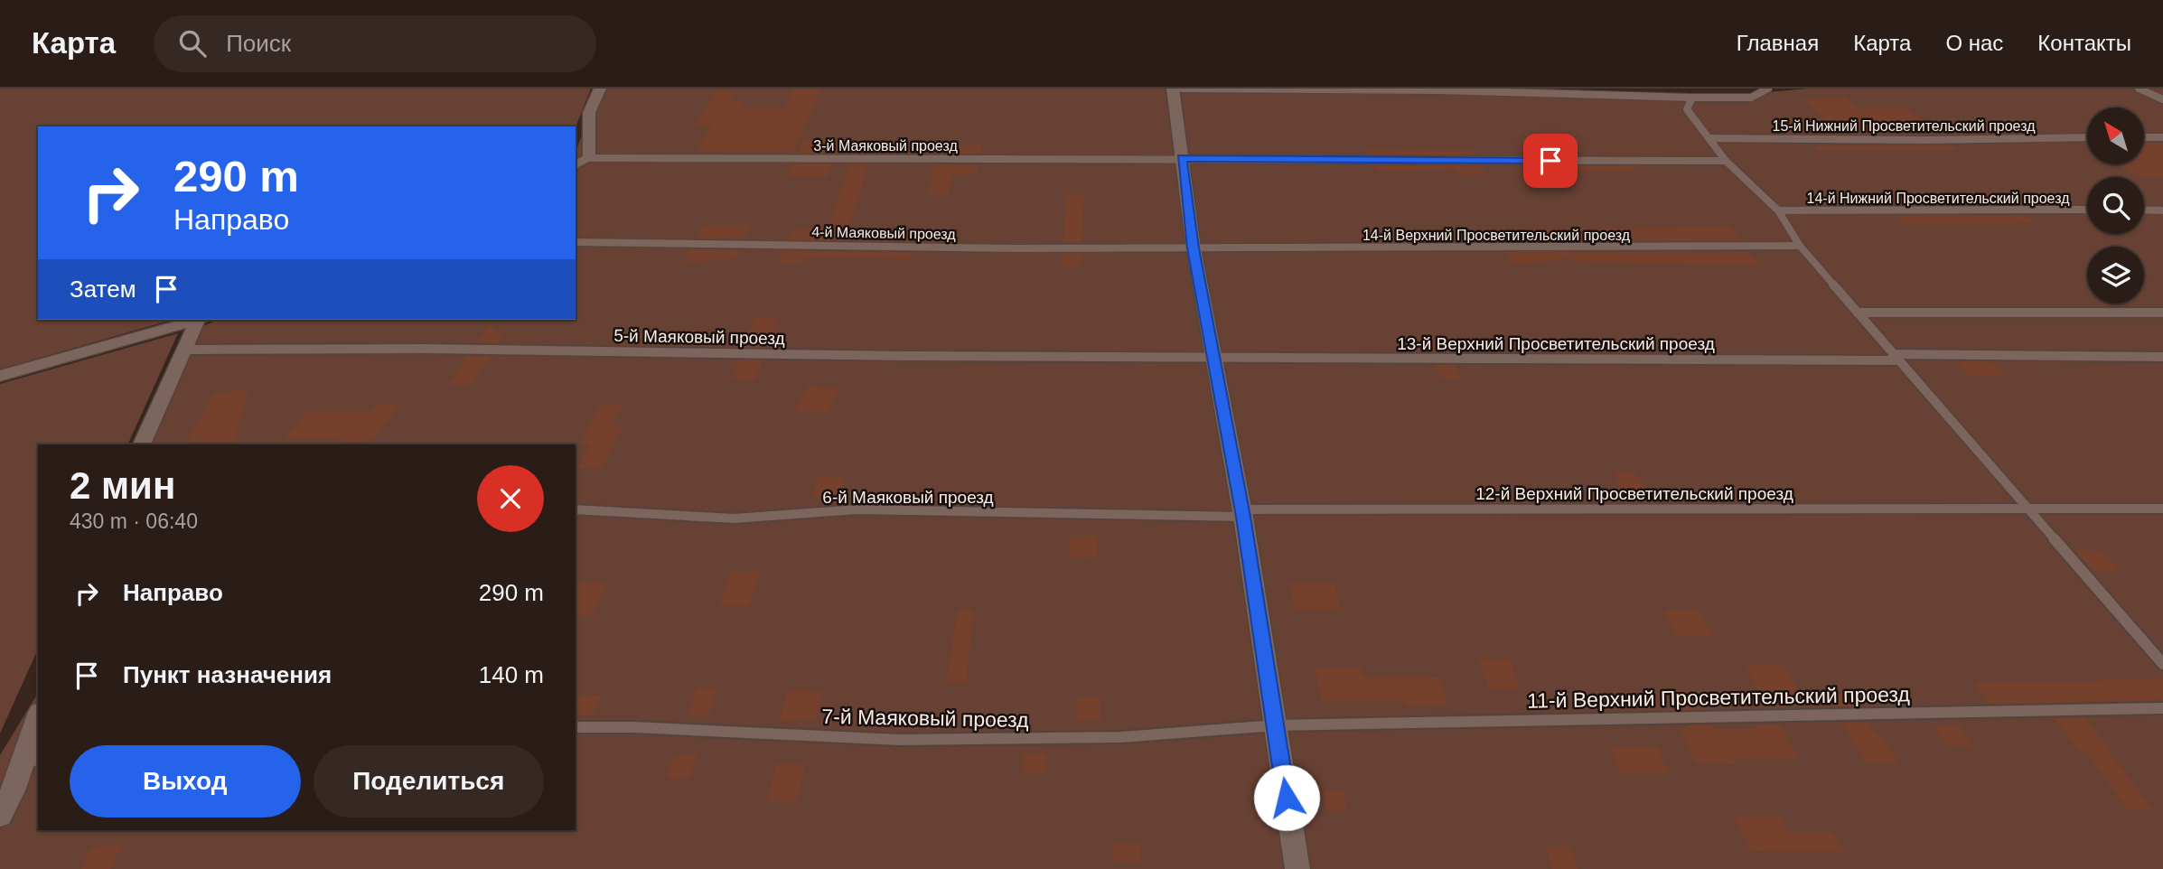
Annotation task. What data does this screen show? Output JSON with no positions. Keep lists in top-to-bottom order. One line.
{"streets":{"lane":["15-й Нижний Просветительский проезд","3-й Маяковый проезд","14-й Нижний Просветительский проезд","4-й Маяковый проезд","14-й Верхний Просветительский проезд","5-й Маяковый проезд","13-й Верхний Просветительский проезд","12-й Верхний Просветительский проезд","6-й Маяковый проезд","11-й Верхний Просветительский проезд","7-й Маяковый проезд"]},"crossings":[["4-й Маяковый проезд","14-й Верхний Просветительский проезд"],["5-й Маяковый проезд","13-й Верхний Просветительский проезд"],["12-й Верхний Просветительский проезд","6-й Маяковый проезд"],["11-й Верхний Просветительский проезд","7-й Маяковый проезд"]],"north":"top left","page":{"header":"Карта","search":"Поиск","nav":["Главная","Карта","О нас","Контакты"],"turn":["290 m","Направо"],"then":"Затем","heading":["2 мин","430 m · 06:40"],"list":[{"name":"Направо","value":"290 m"},{"name":"Пункт назначения","value":"140 m"}],"buttons":["Выход","Поделиться"]}}
